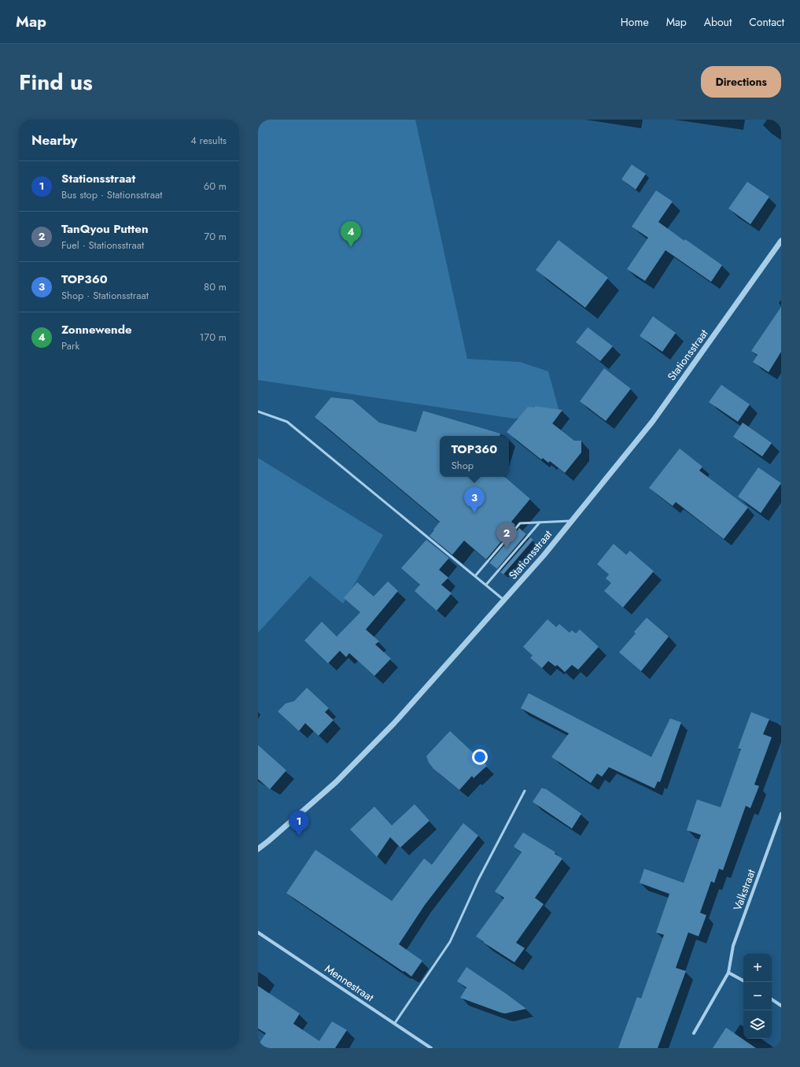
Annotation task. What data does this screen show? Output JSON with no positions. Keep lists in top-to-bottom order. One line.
{"streets":{"street":["Stationsstraat","Valkstraat","Mennestraat"]},"page":{"header":"Map","nav":["Home","Map","About","Contact"],"title":"Find us","buttons":"Directions","heading":["Nearby","4 results"],"list":[{"mark":"1","name":"Stationsstraat","note":"Bus stop · Stationsstraat","value":"60 m"},{"mark":"2","name":"TanQyou Putten","note":"Fuel · Stationsstraat","value":"70 m"},{"mark":"3","name":"TOP360","note":"Shop · Stationsstraat","value":"80 m"},{"mark":"4","name":"Zonnewende","note":"Park","value":"170 m"}],"pins":["4","3","2","1"],"popup":["TOP360","Shop"],"map_buttons":["+","−"]}}
